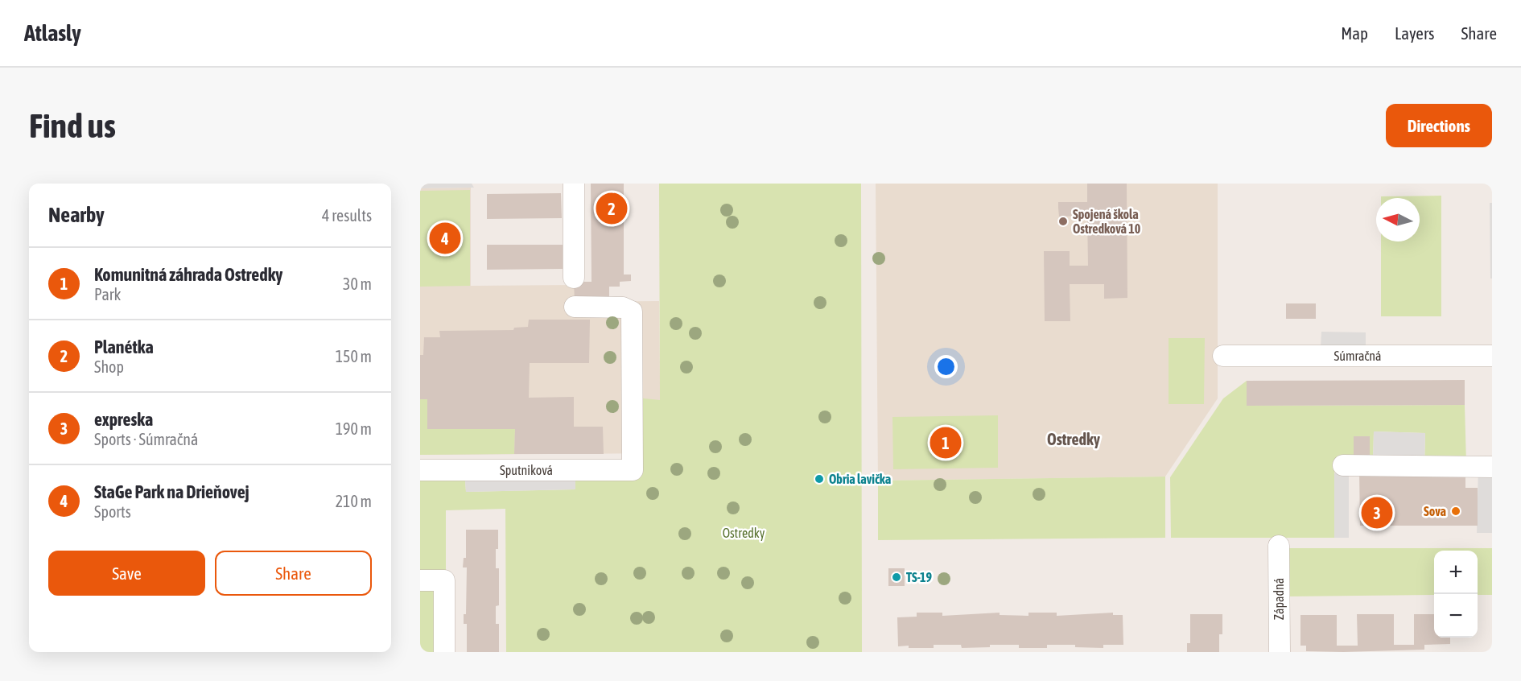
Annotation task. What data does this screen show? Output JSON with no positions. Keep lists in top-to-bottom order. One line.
{"streets":{"street":["Súmračná","Sputniková","Západná"]},"districts":["Ostredky"],"parks":["Ostredky"],"places":["Spojená škola Ostredková 10","Obria lavička","Sova","TS-19"],"north":"left","page":{"header":"Atlasly","nav":["Map","Layers","Share"],"buttons":["Directions",["Save","Share"]],"title":"Find us","heading":["Nearby","4 results"],"pins":["2","4","1","3"],"list":[{"mark":"1","name":"Komunitná záhrada Ostredky","note":"Park","value":"30 m"},{"mark":"2","name":"Planétka","note":"Shop","value":"150 m"},{"mark":"3","name":"expreska","note":"Sports · Súmračná","value":"190 m"},{"mark":"4","name":"StaGe Park na Drieňovej","note":"Sports","value":"210 m"}],"map_buttons":["+","−"]}}
